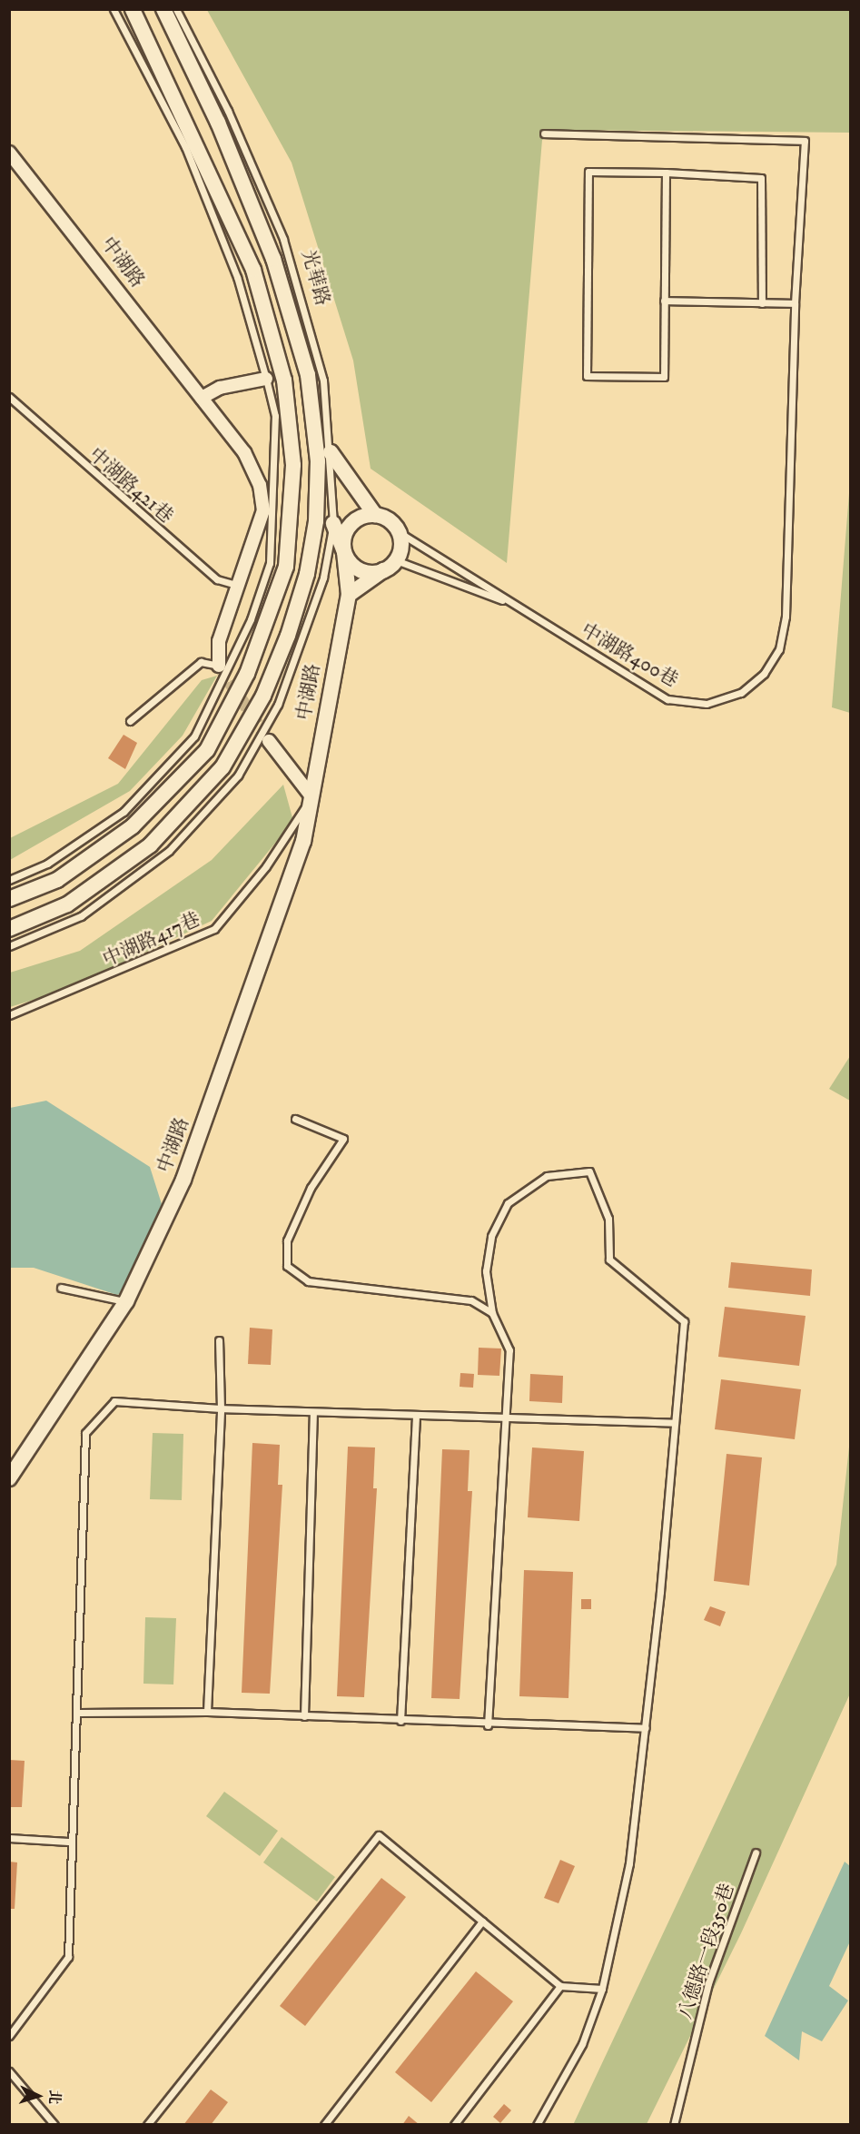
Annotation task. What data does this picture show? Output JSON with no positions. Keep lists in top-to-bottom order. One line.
{"streets":{"street":["中湖路","光華路"],"lane":["中湖路421巷","中湖路400巷","中湖路417巷","八德路一段350巷"]},"crossings":[["中湖路","中湖路421巷"],["中湖路","中湖路400巷"],["中湖路","中湖路417巷"]],"north":"right"}
